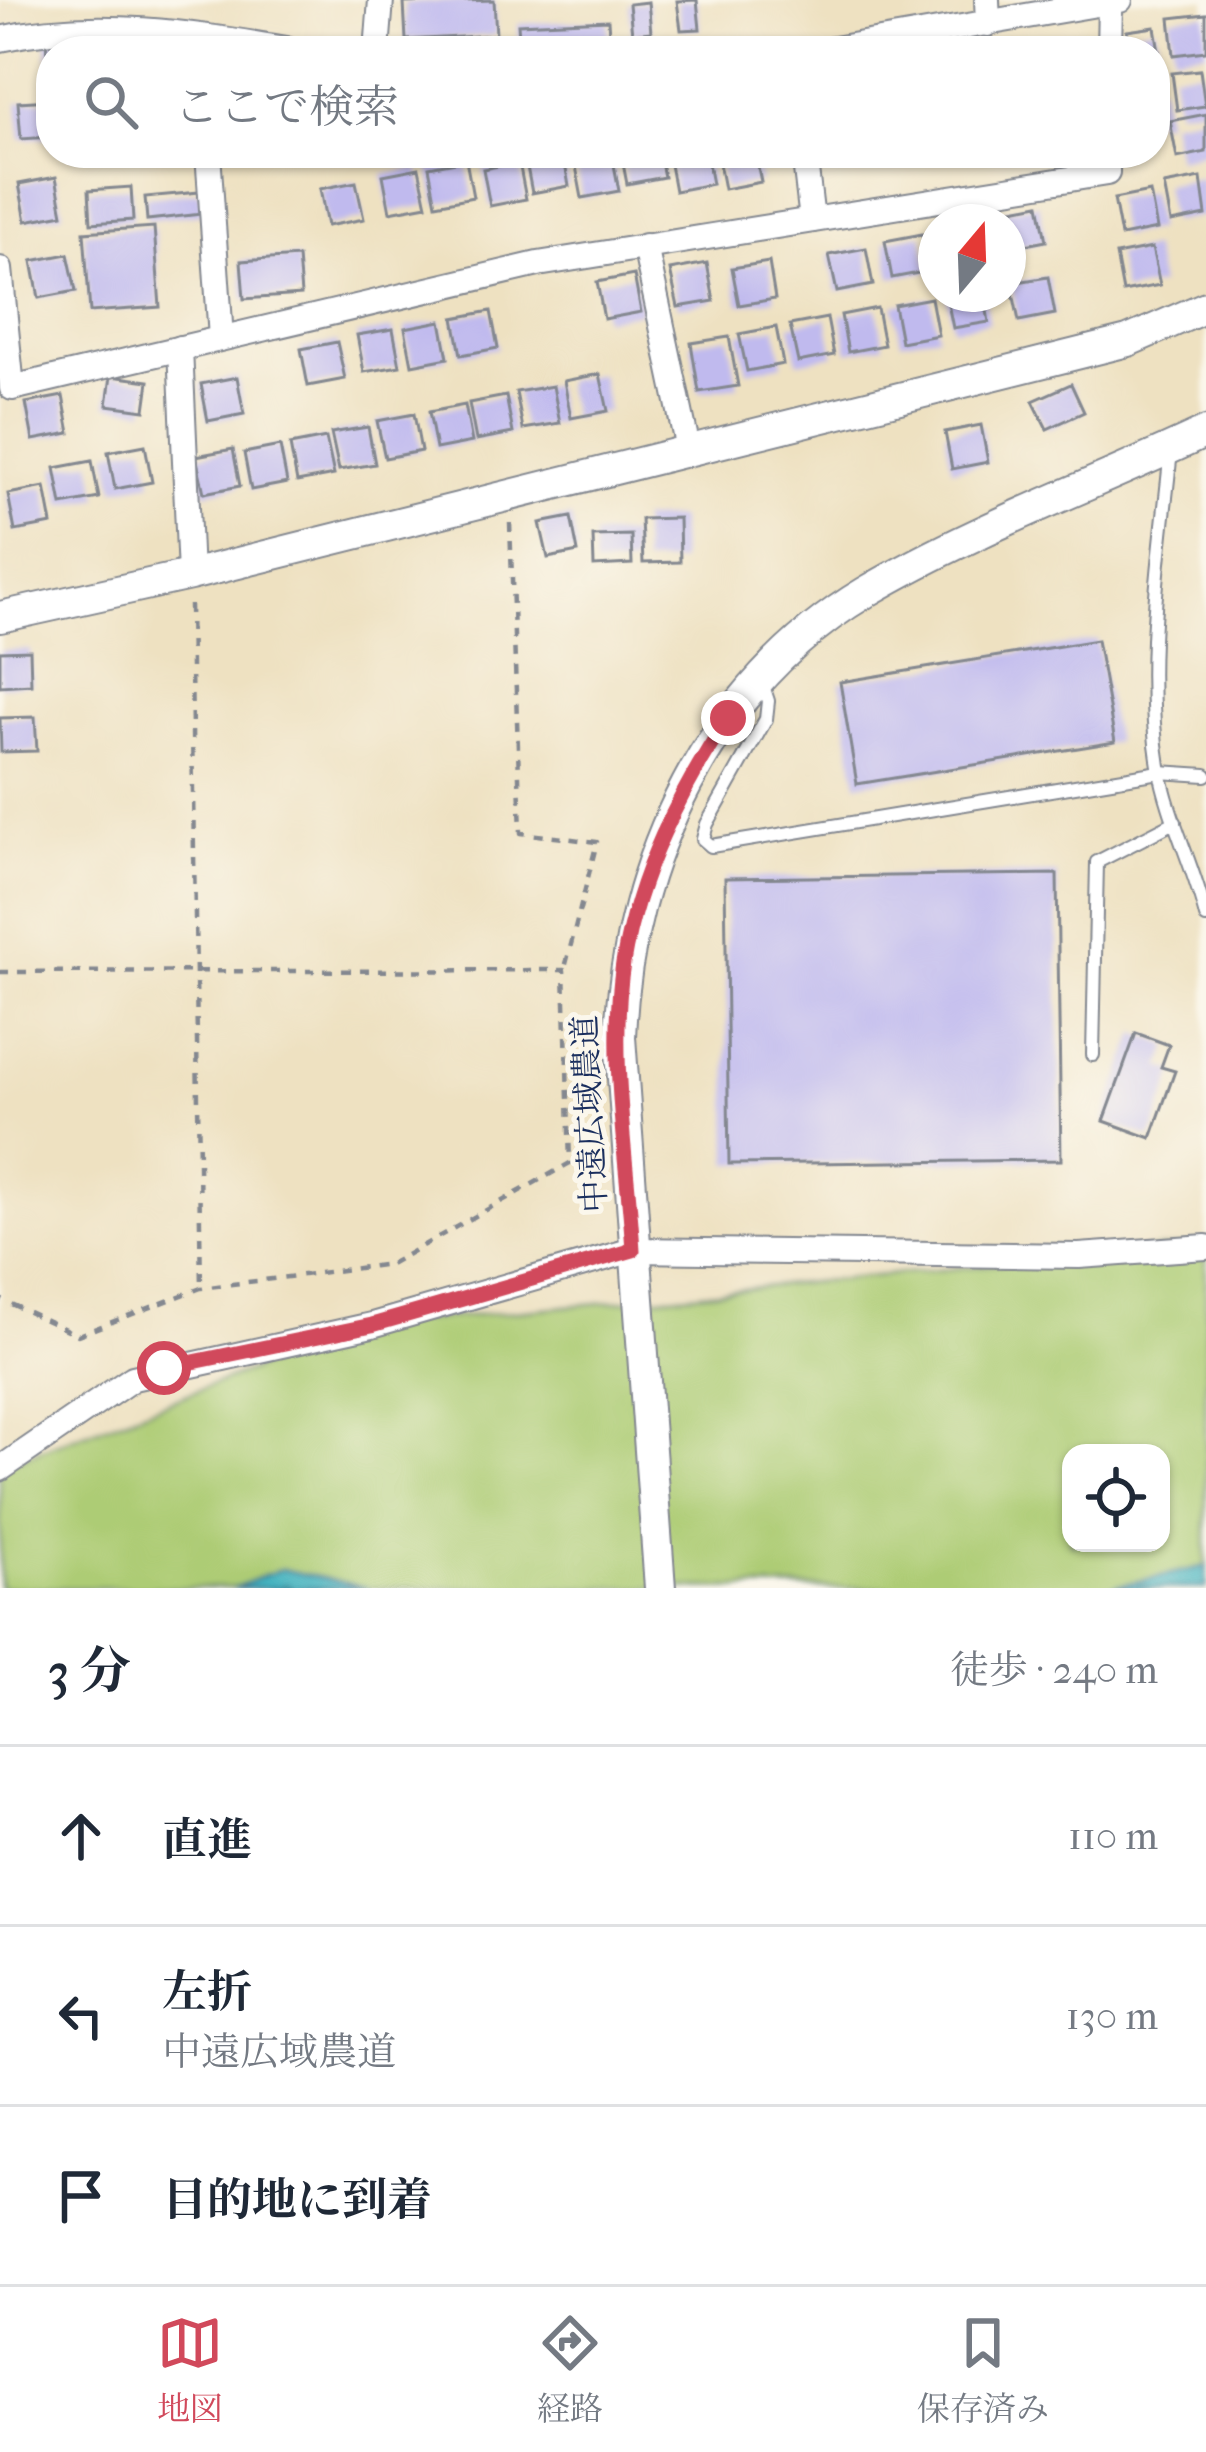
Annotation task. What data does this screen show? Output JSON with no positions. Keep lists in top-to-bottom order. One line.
{"streets":{"street":["中遠広域農道"]},"north":"top","page":{"search":"ここで検索","heading":["3 分","徒歩 · 240 m"],"list":[["直進","110 m"],["左折","中遠広域農道","130 m"],"目的地に到着"],"nav":["地図","経路","保存済み"]}}
